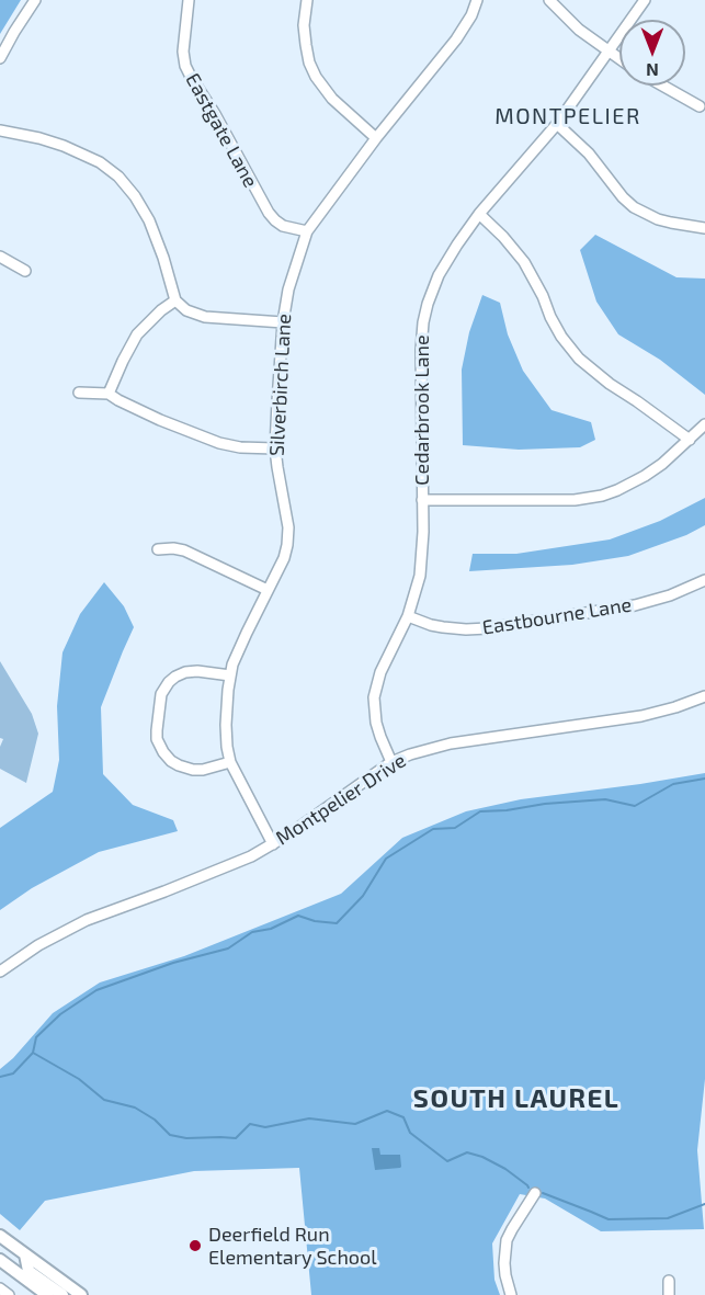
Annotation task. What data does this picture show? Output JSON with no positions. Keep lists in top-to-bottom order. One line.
{"streets":{"street":["Eastgate Lane","Silverbirch Lane","Cedarbrook Lane","Eastbourne Lane","Montpelier Drive"]},"crossings":[["Eastgate Lane","Silverbirch Lane"],["Silverbirch Lane","Montpelier Drive"],["Cedarbrook Lane","Eastbourne Lane"],["Cedarbrook Lane","Montpelier Drive"]],"districts":["MONTPELIER","SOUTH LAUREL"],"places":["Deerfield Run Elementary School"],"north":"bottom"}
